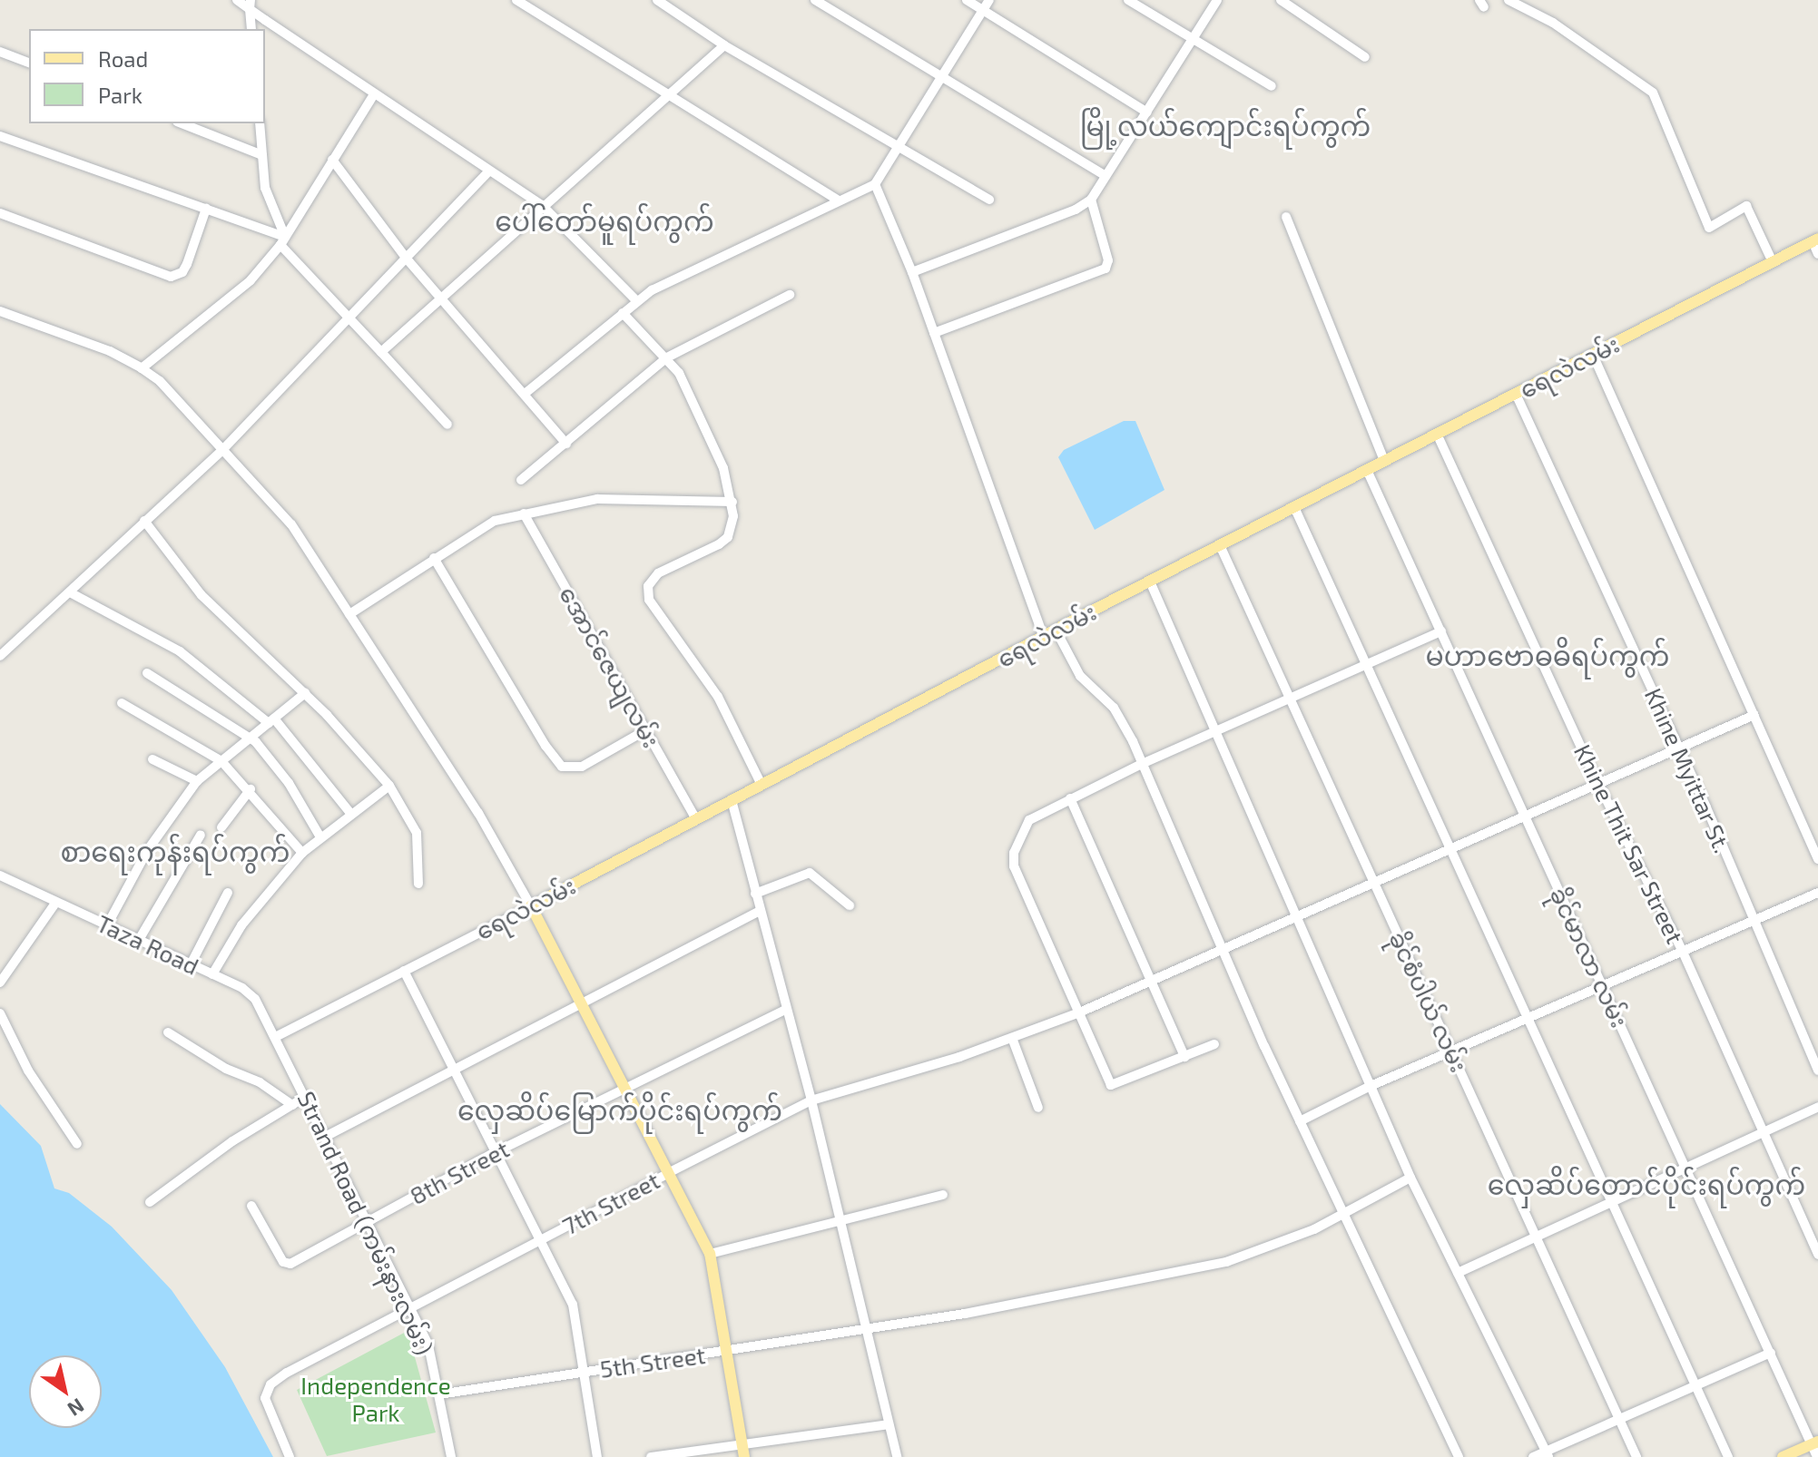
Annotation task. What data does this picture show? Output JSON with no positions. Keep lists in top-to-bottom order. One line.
{"streets":{"main road":["ရေလဲလမ်း"],"street":["အောင်ဇေယျလမ်း","Khine Myittar St.","Khine Thit Sar Street","Taza Road","ခိုင်မာလာ လမ်း","ခိုင်စံပါယ် လမ်း","8th Street","7th Street","Strand Road (ကမ်းနားလမ်း)","5th Street"]},"crossings":[["ရေလဲလမ်း","အောင်ဇေယျလမ်း"],["ရေလဲလမ်း","Khine Myittar St."],["ရေလဲလမ်း","Khine Thit Sar Street"],["ရေလဲလမ်း","Taza Road"],["ရေလဲလမ်း","ခိုင်မာလာ လမ်း"],["ရေလဲလမ်း","ခိုင်စံပါယ် လမ်း"],["ရေလဲလမ်း","Strand Road (ကမ်းနားလမ်း)"],["Khine Myittar St.","7th Street"],["Khine Thit Sar Street","7th Street"],["Taza Road","Strand Road (ကမ်းနားလမ်း)"],["ခိုင်မာလာ လမ်း","7th Street"],["ခိုင်စံပါယ် လမ်း","7th Street"],["8th Street","Strand Road (ကမ်းနားလမ်း)"],["7th Street","Strand Road (ကမ်းနားလမ်း)"],["Strand Road (ကမ်းနားလမ်း)","5th Street"]],"districts":["မြို့လယ်ကျောင်းရပ်ကွက်","ပေါ်တော်မူရပ်ကွက်","မဟာဗောဓဓိရပ်ကွက်","စာရေးကုန်းရပ်ကွက်","လှေဆိပ်မြောက်ပိုင်းရပ်ကွက်","လှေဆိပ်တောင်ပိုင်းရပ်ကွက်"],"parks":["Independence Park"],"legend":["Road","Park"],"north":"bottom right"}
